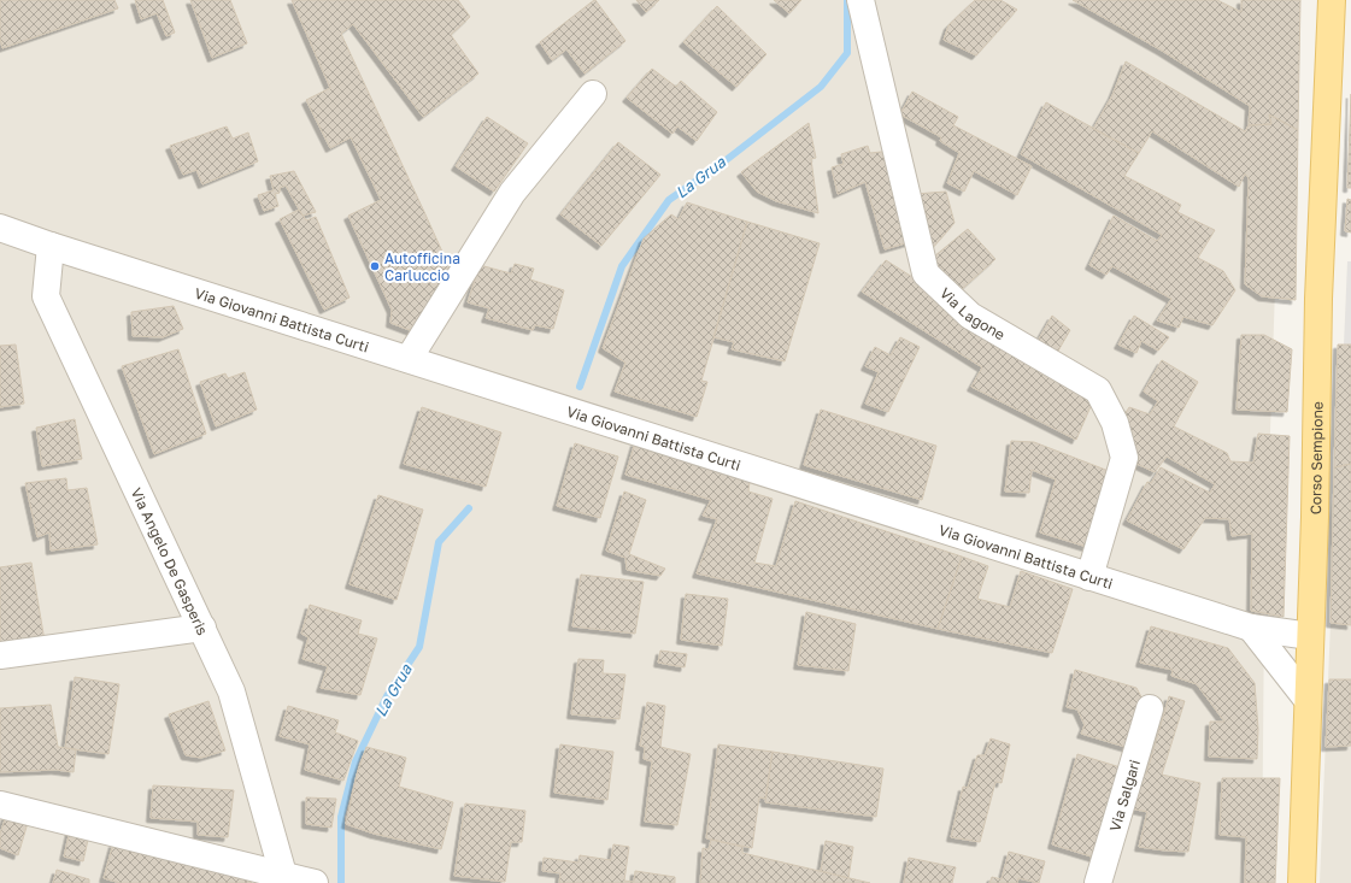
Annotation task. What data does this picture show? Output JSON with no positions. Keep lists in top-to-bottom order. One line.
{"streets":{"main road":["Corso Sempione"],"street":["Via Lagone","Via Giovanni Battista Curti","Via Angelo De Gasperis","Via Salgari"]},"crossings":[["Via Lagone","Via Giovanni Battista Curti"],["Via Giovanni Battista Curti","Corso Sempione"],["Via Giovanni Battista Curti","Via Angelo De Gasperis"]],"water":["La Grua"],"places":["Autofficina Carluccio"]}
